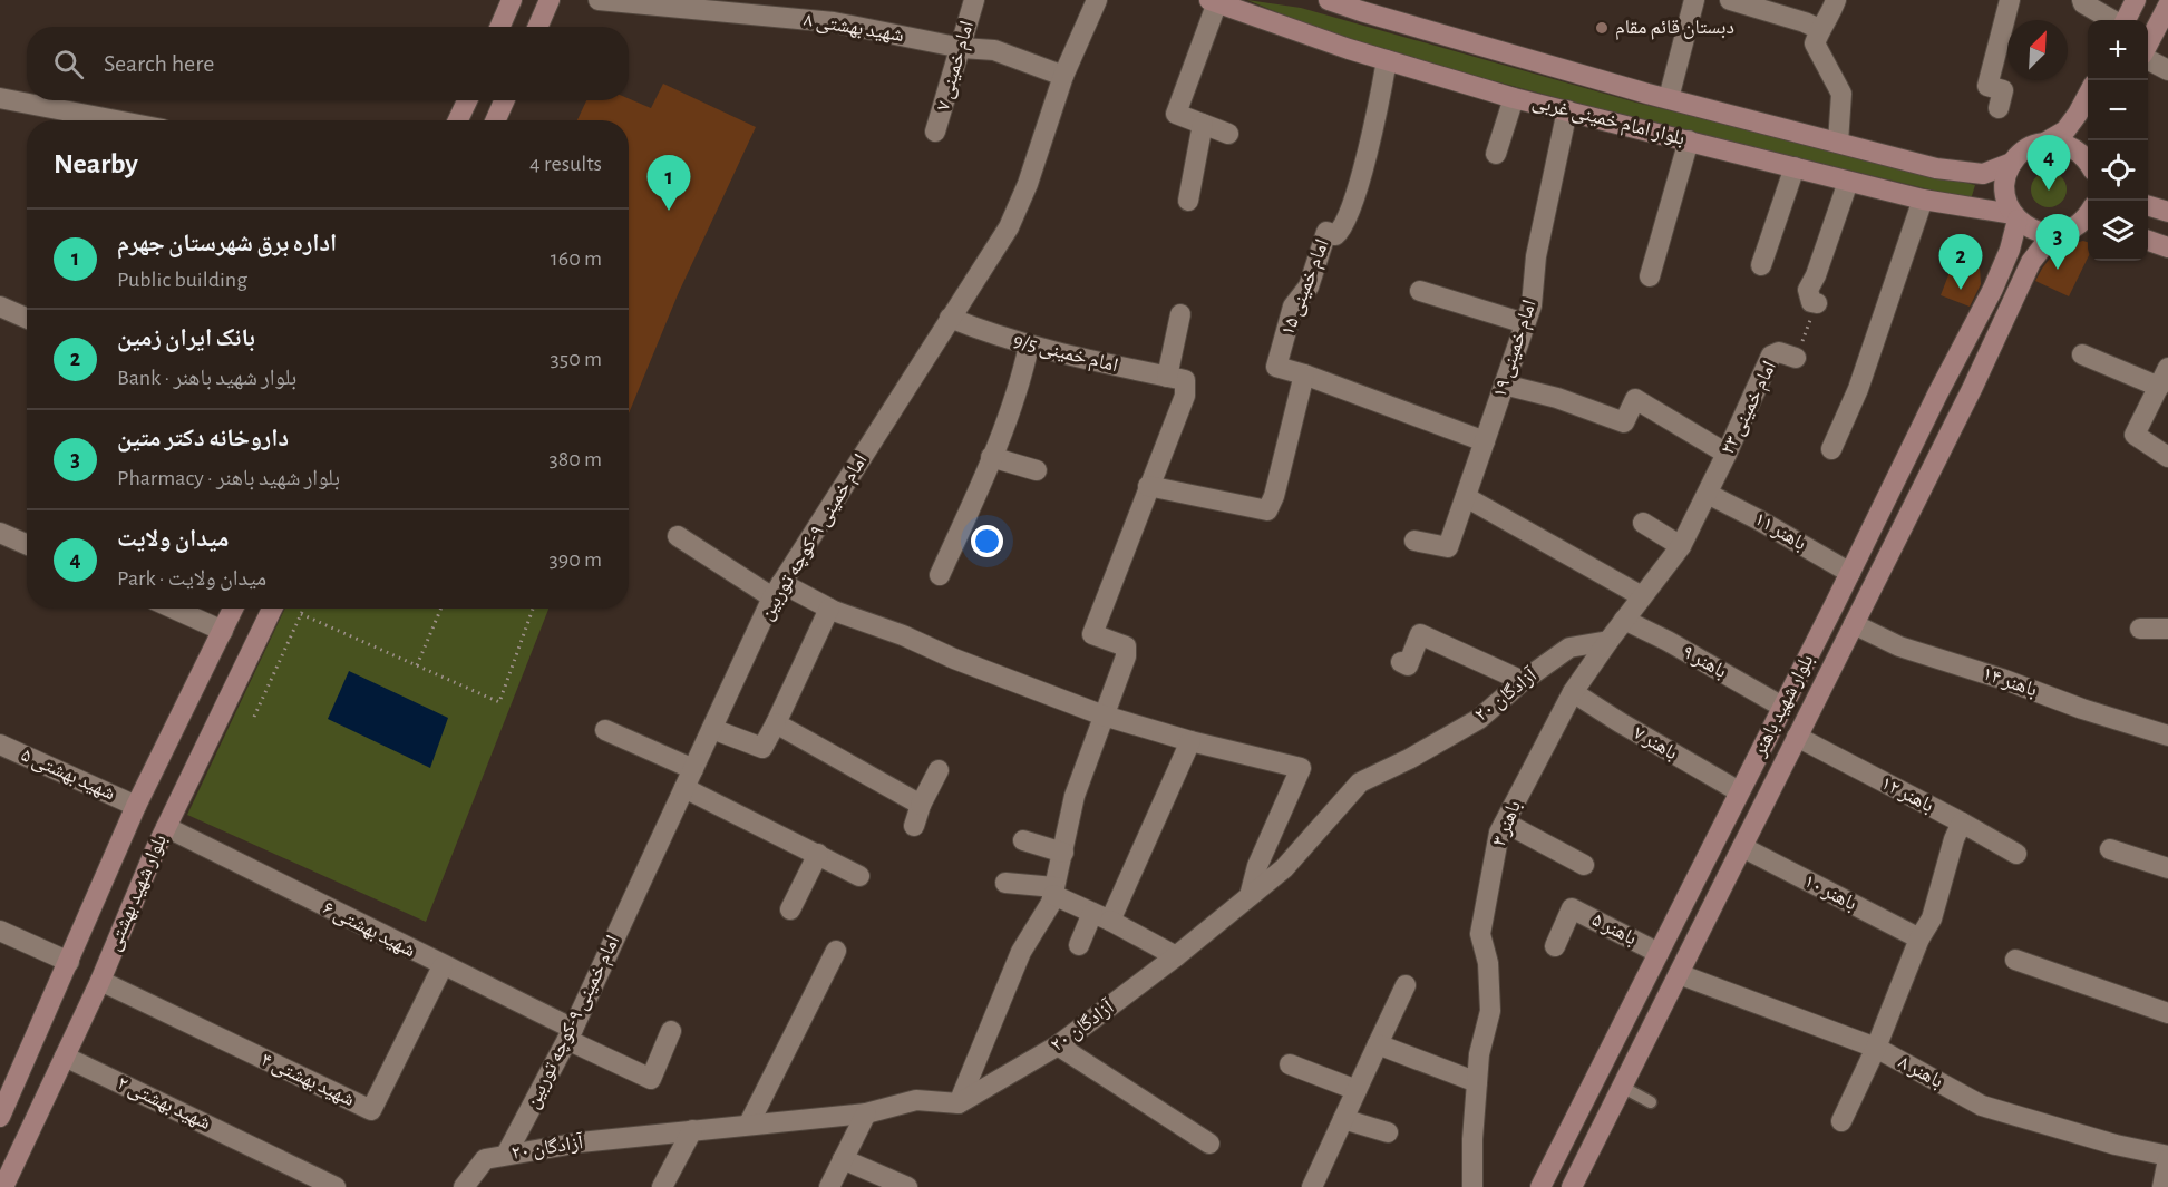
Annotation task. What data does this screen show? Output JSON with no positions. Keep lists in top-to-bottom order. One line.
{"streets":{"main road":["بلوار امام خمینی غربی","بلوار شهید باهنر","بلوار شهید بهشتی"],"street":["شهید بهشتی ۸","امام خمینی ۷","امام خمینی ۱۵","امام خمینی ۱۹","امام خمینی 9/5","امام خمینی ۲۳","باهنر ۱۱","امام خمینی ۹-کوچه توربین","باهنر ۹","باهنر ۱۴","آزادگان ۲۰","باهنر ۷","شهید بهشتی ۵","باهنر ۱۲","باهنر ۳","باهنر ۱۰","شهید بهشتی ۶","باهنر ۵","باهنر ۸","شهید بهشتی ۴","شهید بهشتی ۲"]},"crossings":[["شهید بهشتی ۸","امام خمینی ۷"],["شهید بهشتی ۸","امام خمینی ۹-کوچه توربین"],["بلوار امام خمینی غربی","امام خمینی ۱۵"],["بلوار امام خمینی غربی","امام خمینی ۱۹"],["بلوار امام خمینی غربی","بلوار شهید باهنر"],["امام خمینی 9/5","امام خمینی ۹-کوچه توربین"],["امام خمینی ۲۳","باهنر ۱۱"],["امام خمینی ۲۳","باهنر ۳"],["باهنر ۱۱","بلوار شهید باهنر"],["امام خمینی ۹-کوچه توربین","آزادگان ۲۰"],["امام خمینی ۹-کوچه توربین","شهید بهشتی ۶"],["باهنر ۹","بلوار شهید باهنر"],["باهنر ۹","باهنر ۳"],["باهنر ۱۴","بلوار شهید باهنر"],["آزادگان ۲۰","باهنر ۳"],["بلوار شهید باهنر","باهنر ۷"],["بلوار شهید باهنر","باهنر ۱۲"],["بلوار شهید باهنر","باهنر ۱۰"],["بلوار شهید باهنر","باهنر ۵"],["بلوار شهید باهنر","باهنر ۸"],["باهنر ۷","باهنر ۳"],["شهید بهشتی ۵","بلوار شهید بهشتی"],["بلوار شهید بهشتی","شهید بهشتی ۶"],["بلوار شهید بهشتی","شهید بهشتی ۴"],["بلوار شهید بهشتی","شهید بهشتی ۲"],["شهید بهشتی ۶","شهید بهشتی ۴"]],"places":["دبستان قائم مقام"],"north":"top right","page":{"map_buttons":["+","−"],"search":"Search here","heading":["Nearby","4 results"],"pins":["4","1","3","2"],"list":[{"mark":"1","name":"اداره برق شهرستان جهرم","note":"Public building","value":"160 m"},{"mark":"2","name":"بانک ایران زمین","note":"Bank · بلوار شهید باهنر","value":"350 m"},{"mark":"3","name":"داروخانه دکتر متین","note":"Pharmacy · بلوار شهید باهنر","value":"380 m"},{"mark":"4","name":"میدان ولایت","note":"Park · میدان ولایت","value":"390 m"}]}}
